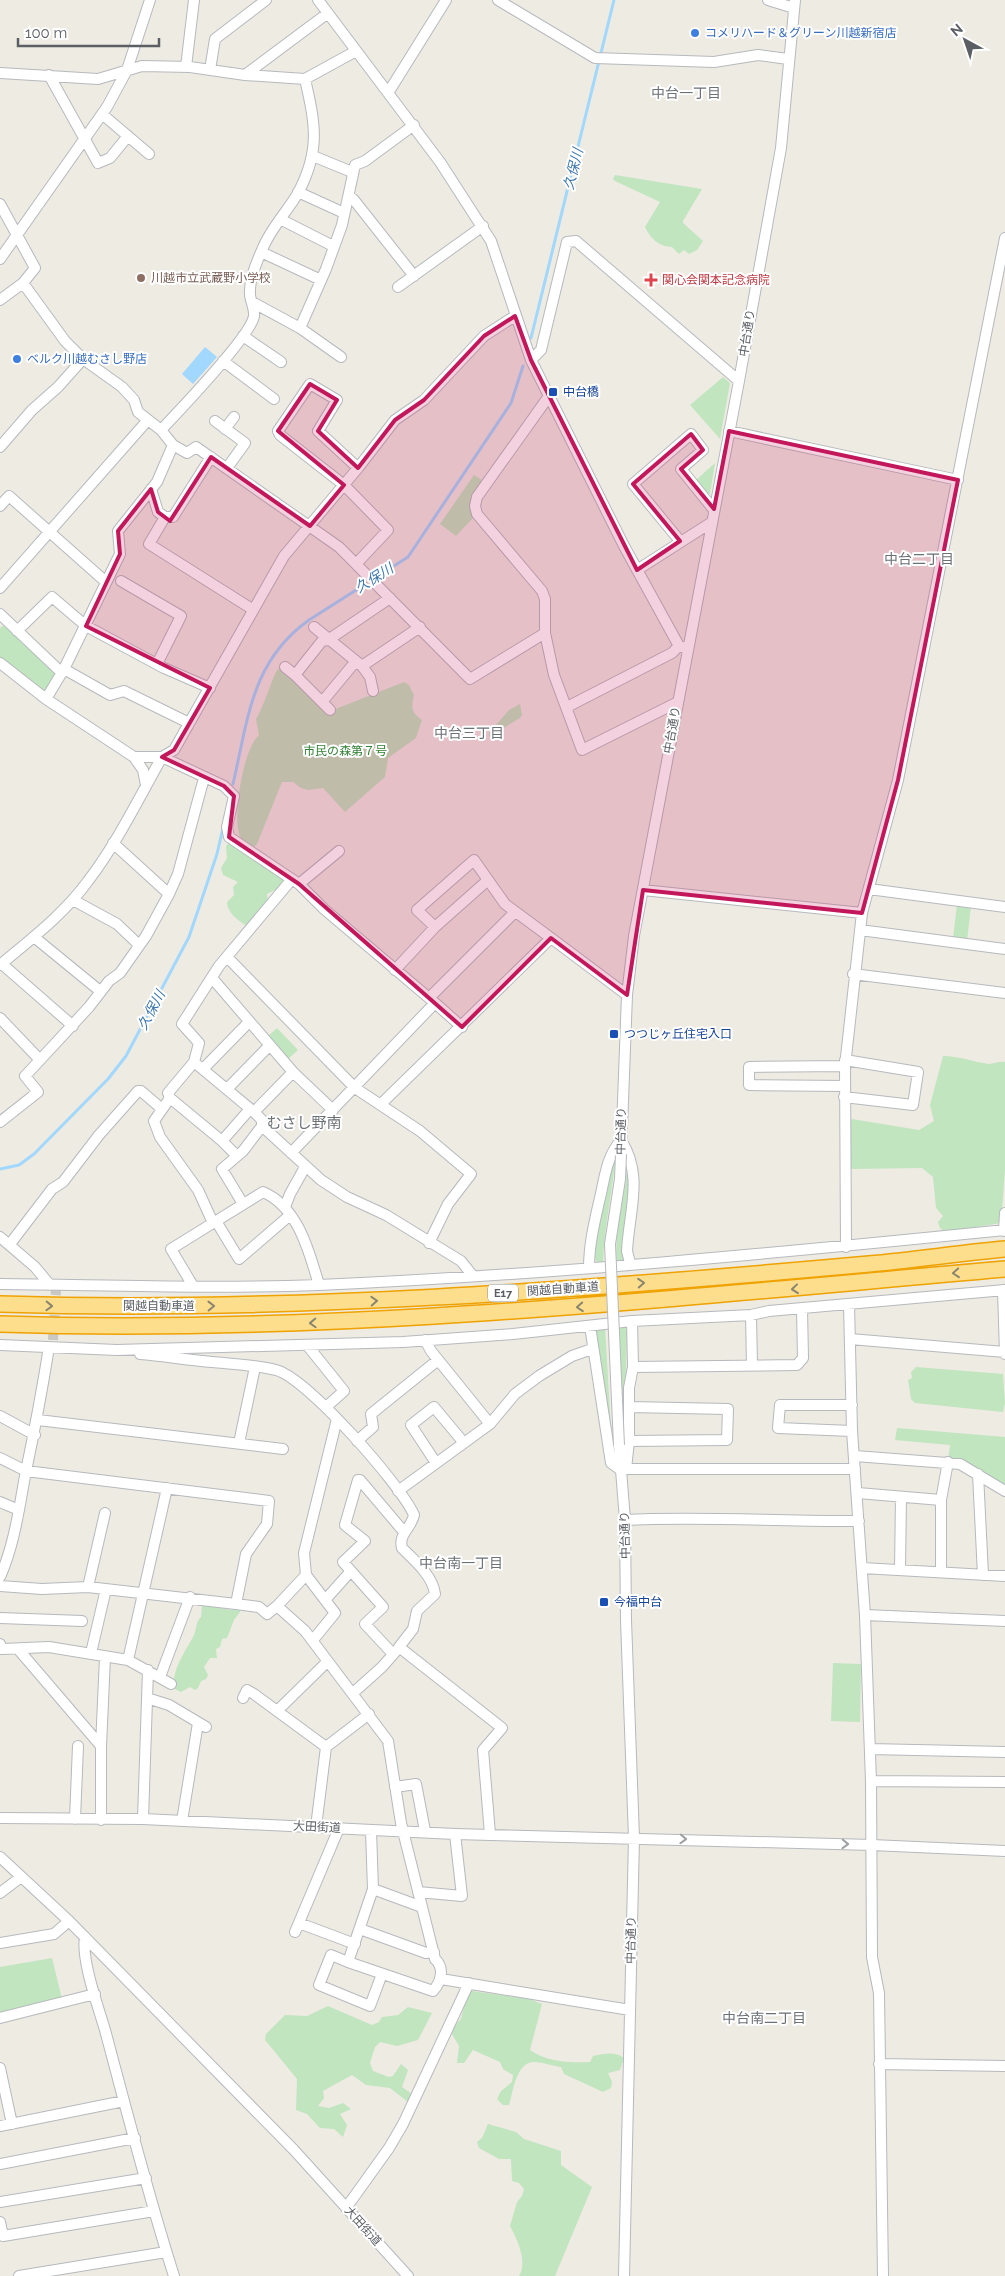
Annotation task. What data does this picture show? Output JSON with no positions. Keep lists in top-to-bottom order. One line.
{"streets":{"highway":["関越自動車道","E17"],"street":["中台通り","大田街道"]},"crossings":[["中台通り","大田街道"]],"districts":["中台一丁目","中台二丁目","中台三丁目","むさし野南","中台南一丁目","中台南二丁目"],"water":["久保川"],"parks":["市民の森第７号"],"places":{"other":["コメリハード＆グリーン川越新宿店","川越市立武蔵野小学校","ベルク川越むさし野店"],"health":["関心会関本記念病院"],"transit":["中台橋","つつじヶ丘住宅入口","今福中台"]},"scale_bar":"100 m","north":"top left"}
